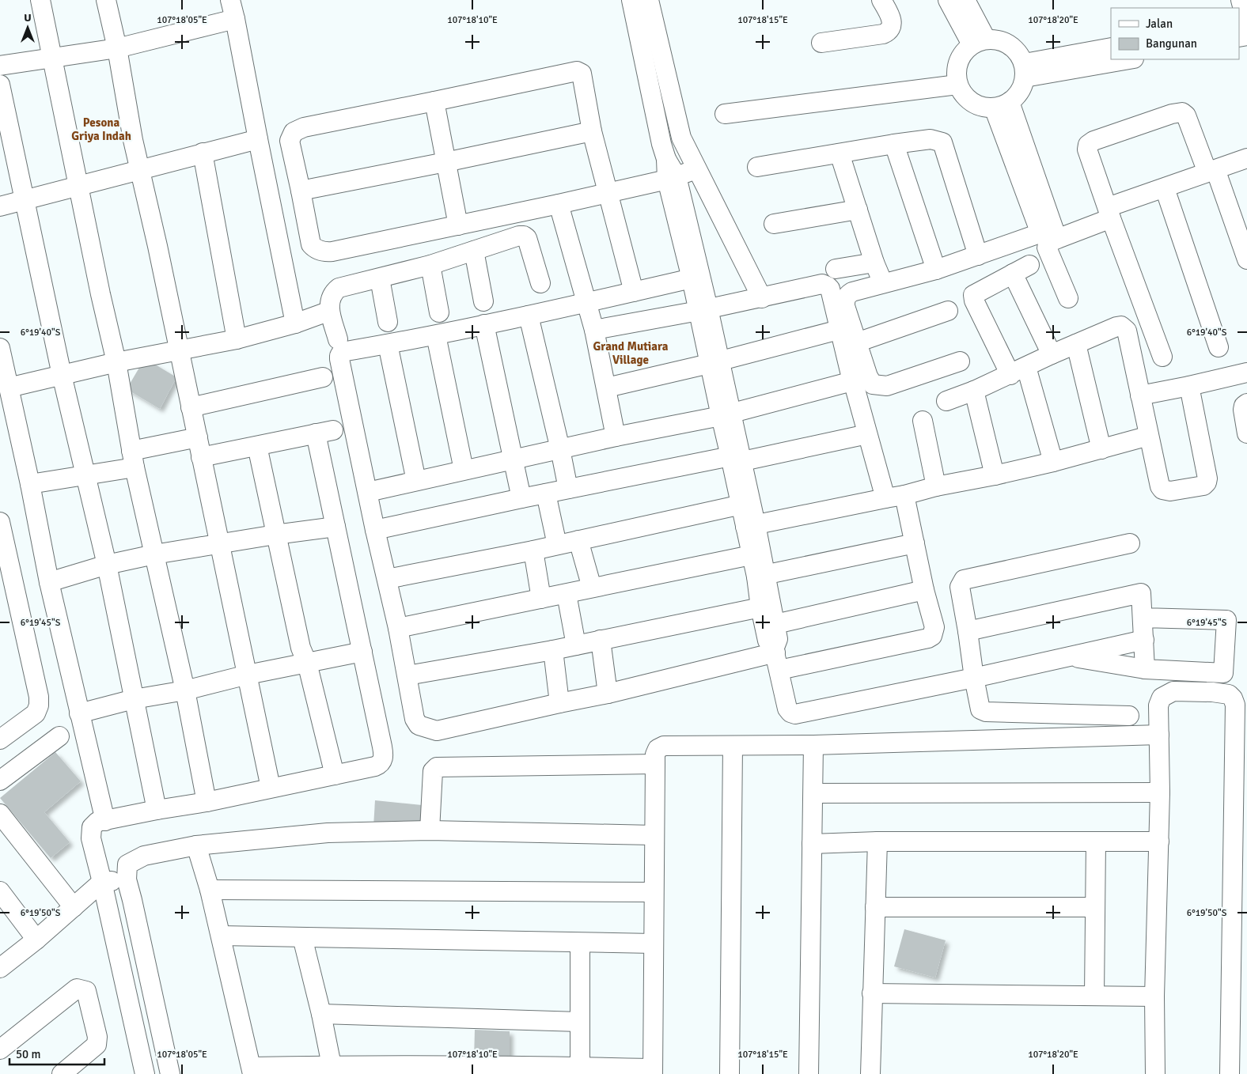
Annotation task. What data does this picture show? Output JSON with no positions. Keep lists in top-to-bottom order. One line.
{"districts":["Pesona Griya Indah","Grand Mutiara Village"],"legend":["Jalan","Bangunan"],"scale_bar":"50 m","north":"top","coordinates":["107°18'05\"E","107°18'10\"E","107°18'15\"E","107°18'20\"E","6°19'40\"S","6°19'45\"S","6°19'50\"S"]}
